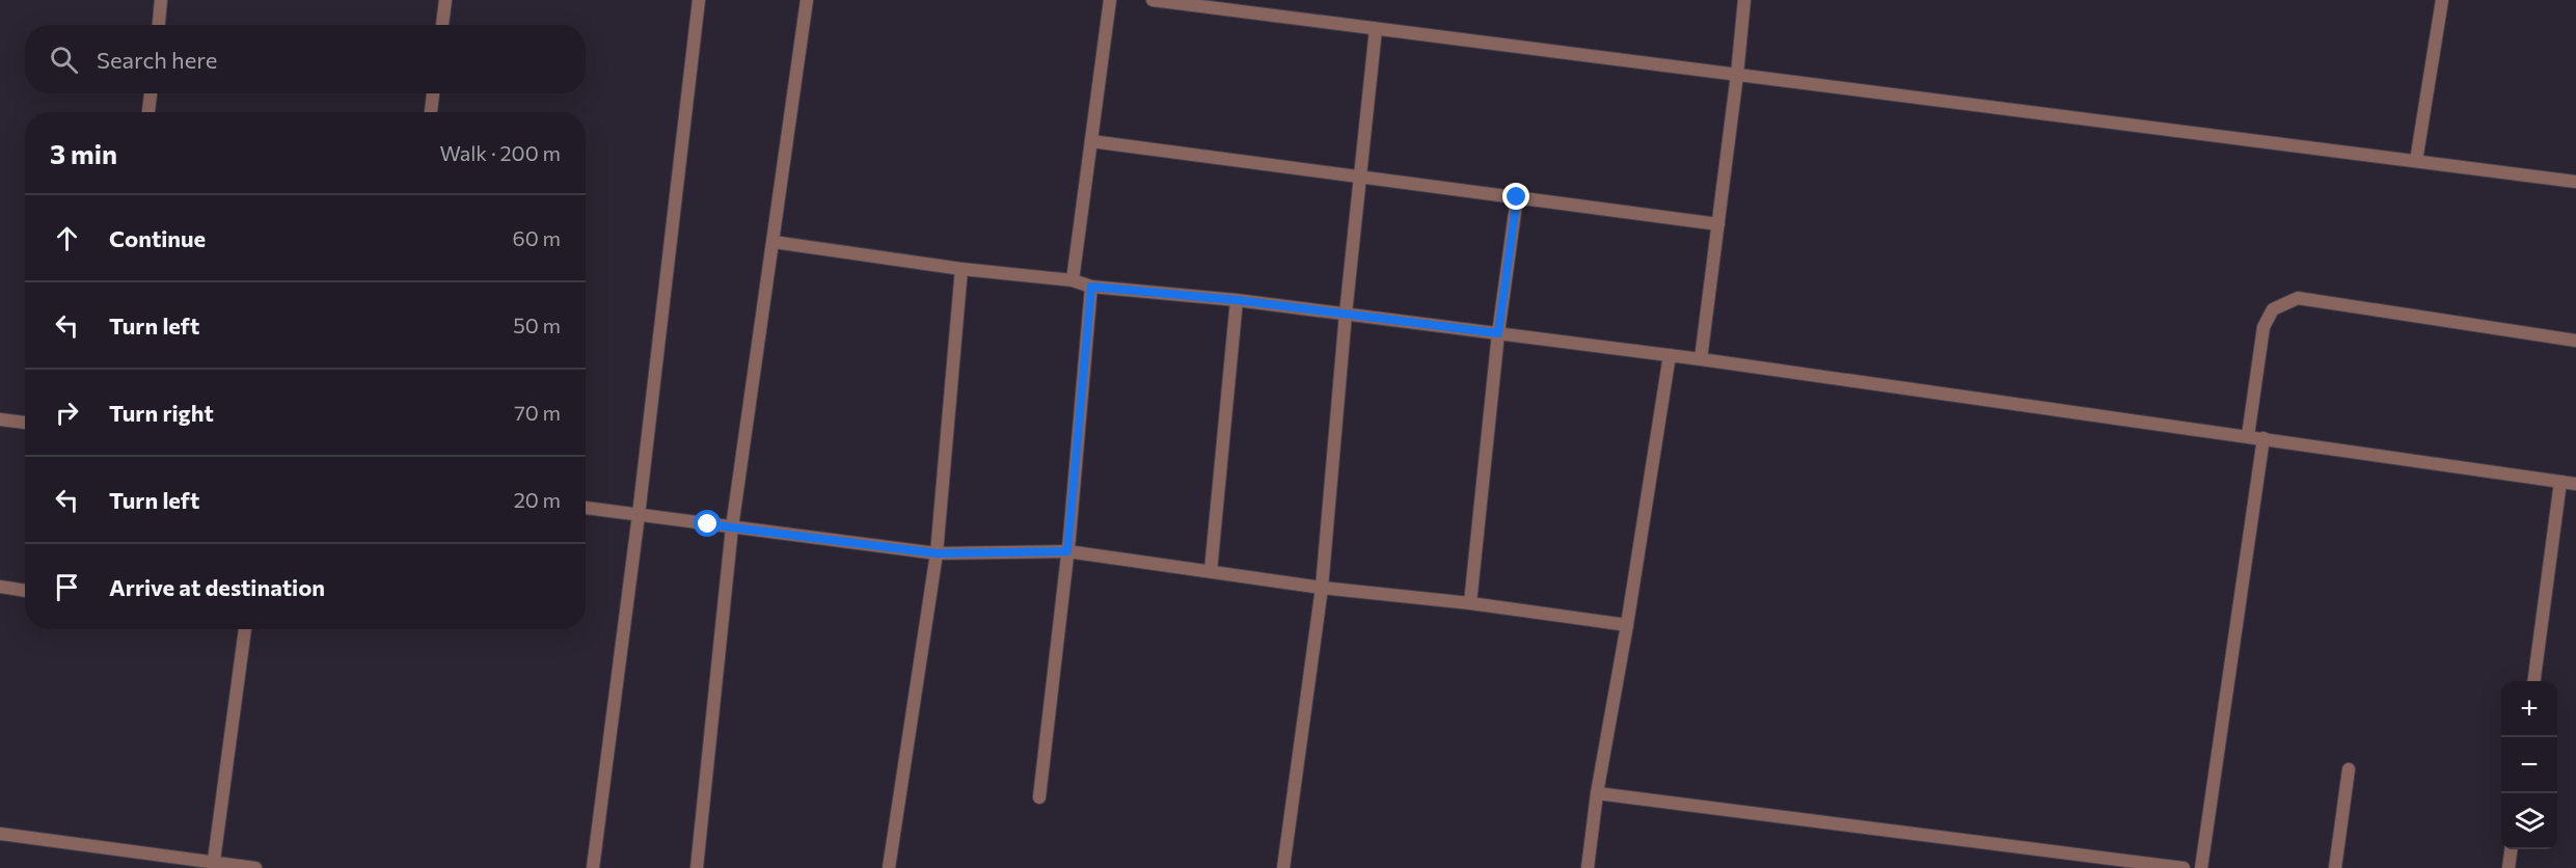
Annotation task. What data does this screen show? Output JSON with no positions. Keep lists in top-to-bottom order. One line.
{"page":{"search":"Search here","heading":["3 min","Walk · 200 m"],"list":[["Continue","60 m"],["Turn left","50 m"],["Turn right","70 m"],["Turn left","20 m"],"Arrive at destination"],"map_buttons":["+","−"]}}
